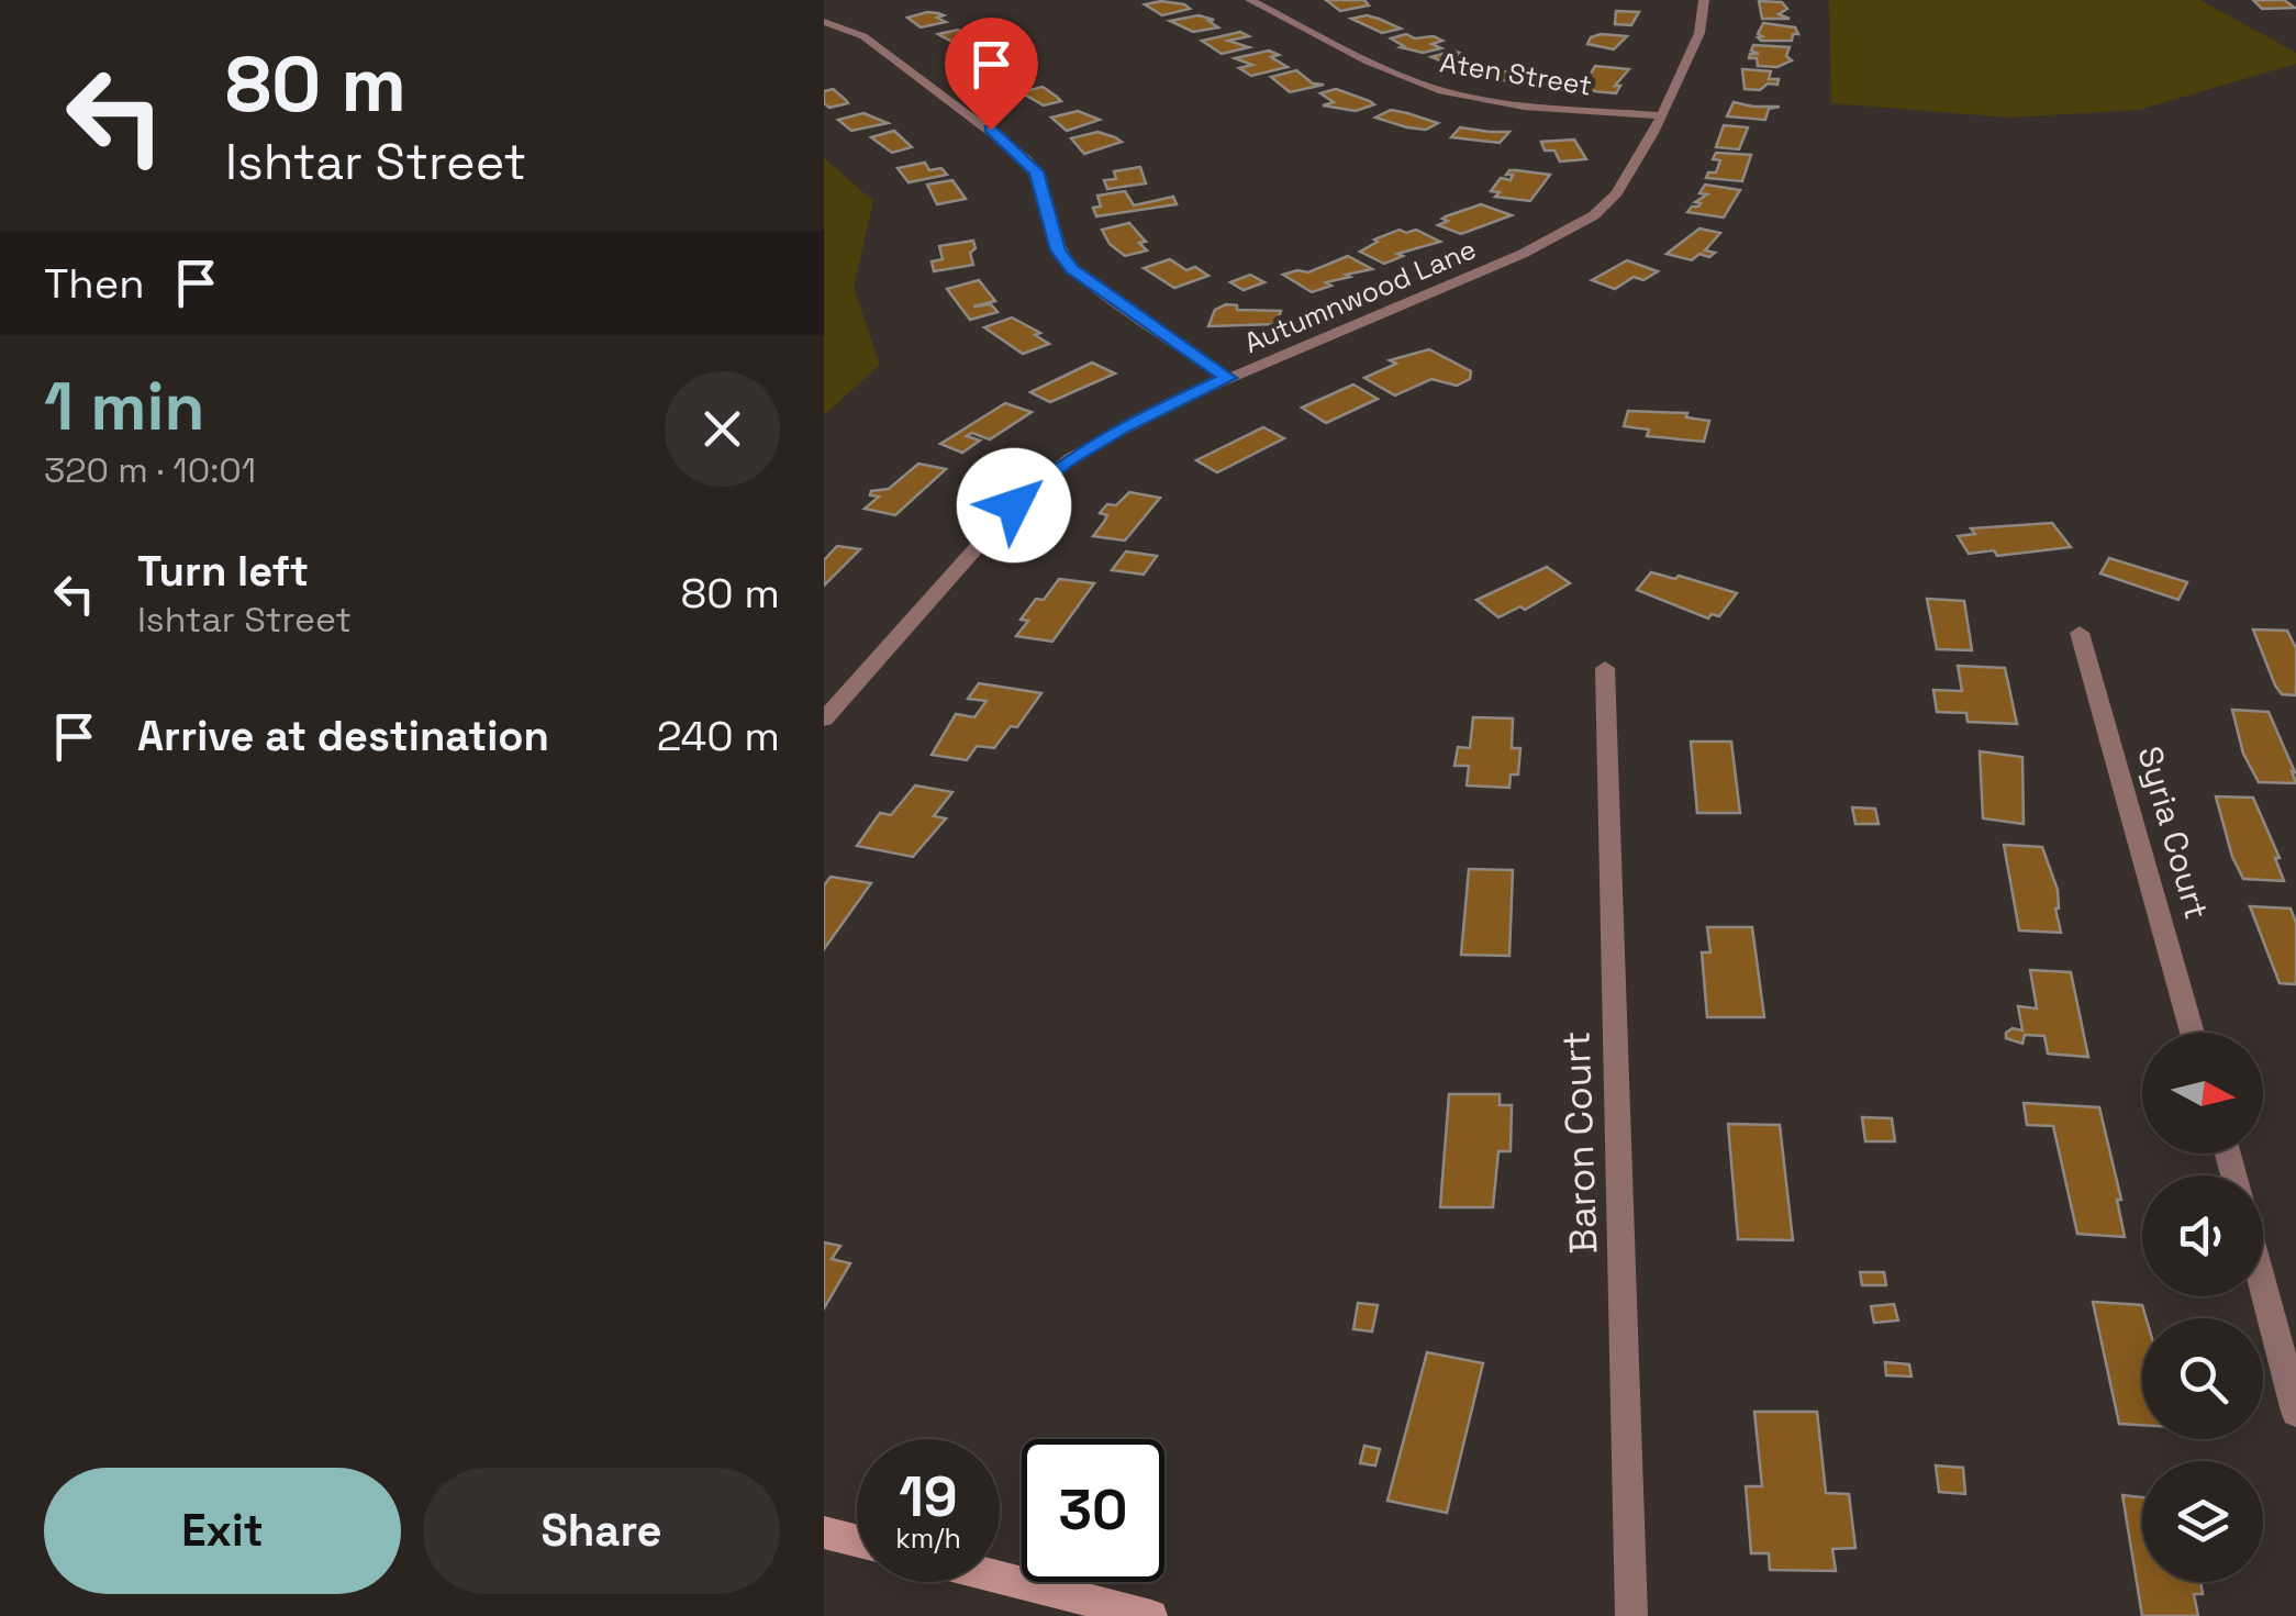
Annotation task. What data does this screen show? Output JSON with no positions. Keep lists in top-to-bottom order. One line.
{"streets":{"street":["Aten Street","Autumnwood Lane","Syria Court","Baron Court"]},"crossings":[["Aten Street","Autumnwood Lane"]],"north":"right","page":{"turn":["80 m","Ishtar Street"],"then":"Then","heading":["1 min","320 m · 10:01"],"list":[{"name":"Turn left","note":"Ishtar Street","value":"80 m"},{"name":"Arrive at destination","value":"240 m"}],"speed":"19 km/h","limit":"30","buttons":["Exit","Share"]}}
